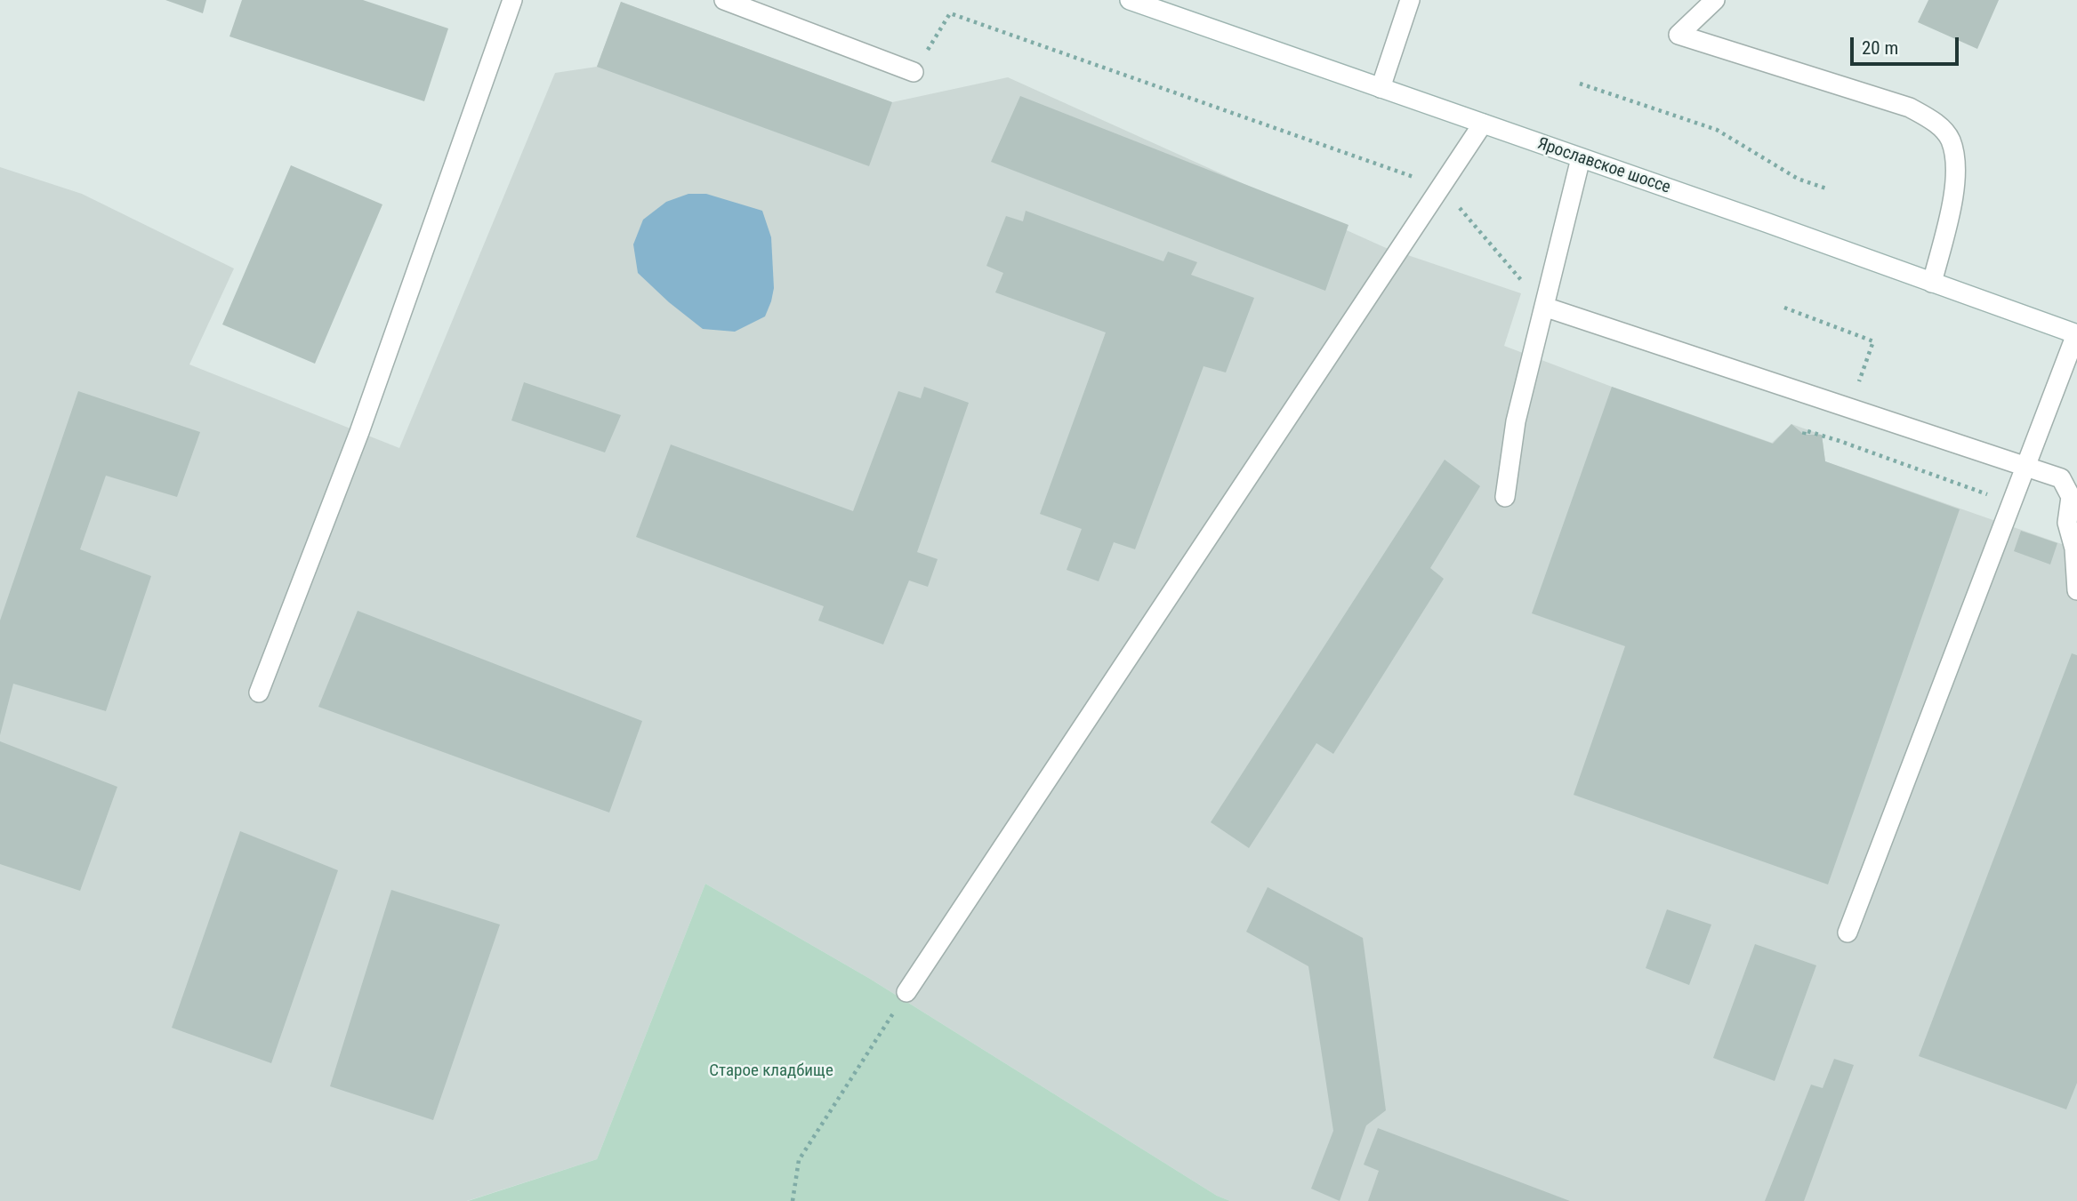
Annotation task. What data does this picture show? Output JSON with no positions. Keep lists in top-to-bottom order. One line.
{"streets":{"main road":["Ярославское шоссе"]},"parks":["Старое кладбище"],"scale_bar":"20 m"}
